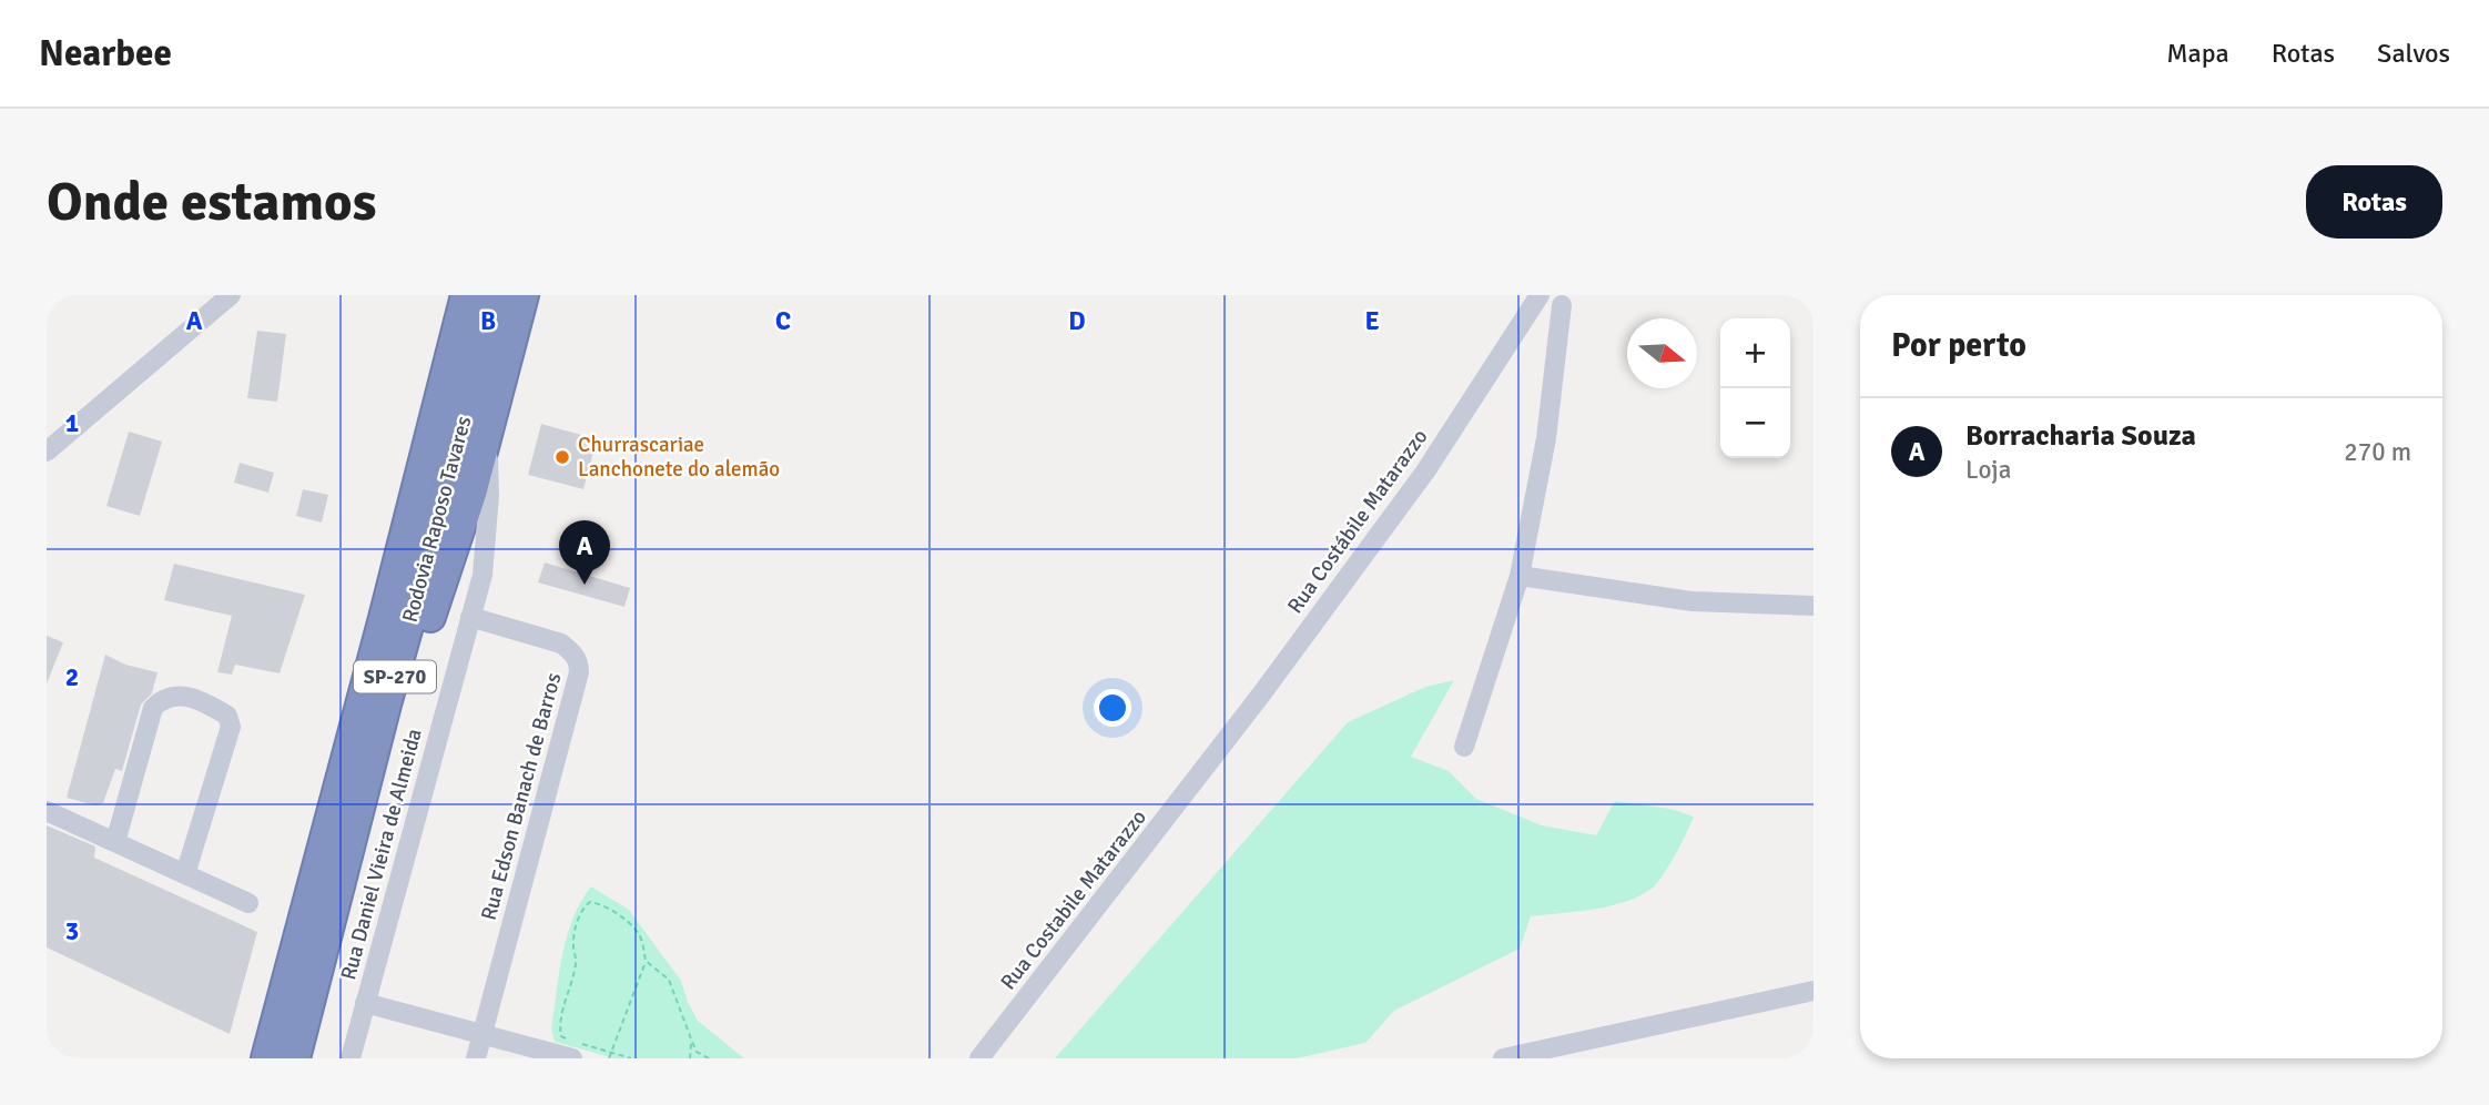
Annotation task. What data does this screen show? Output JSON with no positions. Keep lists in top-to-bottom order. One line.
{"streets":{"highway":["Rodovia Raposo Tavares","SP-270"],"street":["Rua Costábile Matarazzo","Rua Edson Banach de Barros","Rua Daniel Vieira de Almeida","Rua Costabile Matarazzo"]},"crossings":[["Rua Costábile Matarazzo","Rua Costabile Matarazzo"],["Rua Edson Banach de Barros","Rua Daniel Vieira de Almeida"]],"places":["Churrascariae Lanchonete do alemão"],"north":"right","page":{"header":"Nearbee","nav":["Mapa","Rotas","Salvos"],"buttons":"Rotas","title":"Onde estamos","heading":"Por perto","map_buttons":["+","−"],"list":[{"mark":"A","name":"Borracharia Souza","note":"Loja","value":"270 m"}],"pins":"A"},"grid":{"columns":["A","B","C","D","E"],"rows":["1","2","3"]}}
